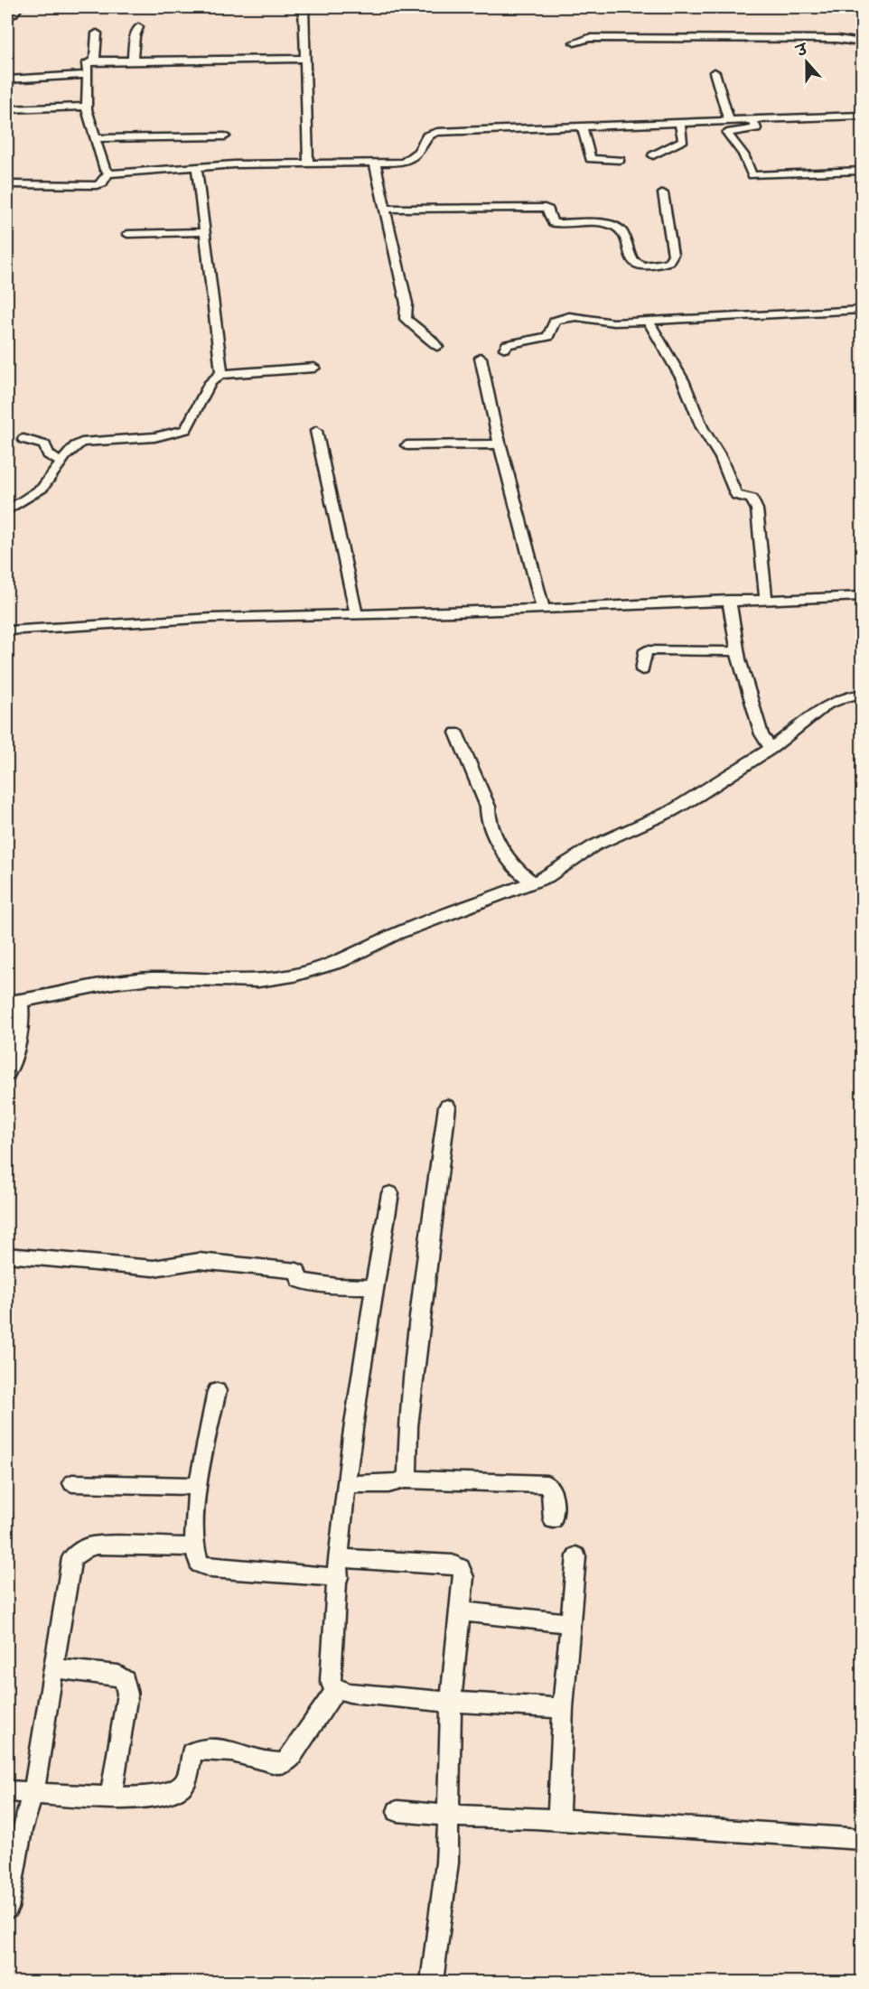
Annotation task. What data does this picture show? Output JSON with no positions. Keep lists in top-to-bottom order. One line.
{"north":"top"}
